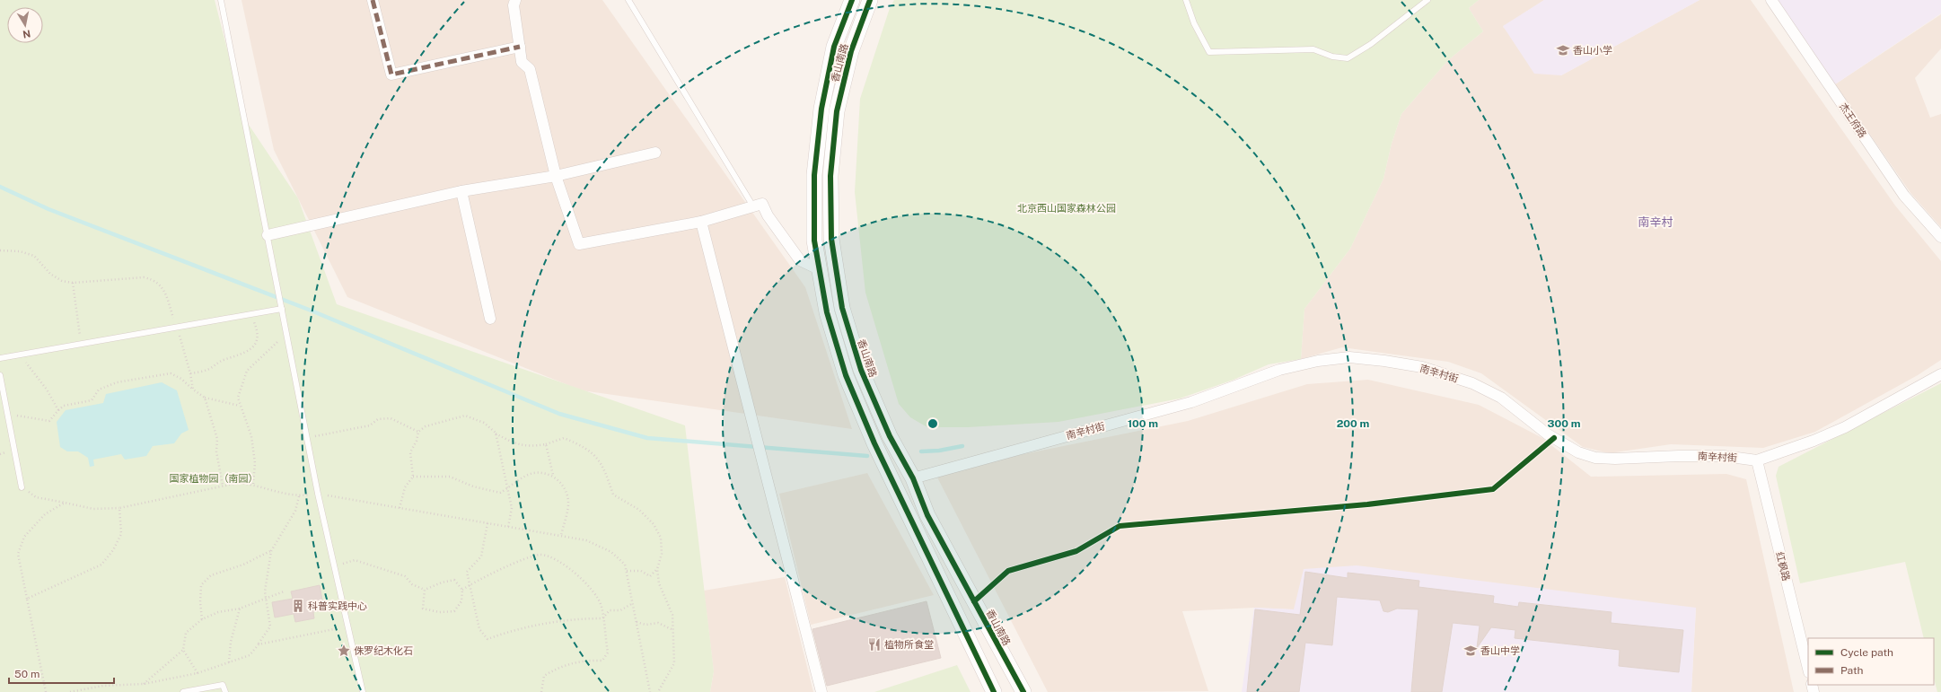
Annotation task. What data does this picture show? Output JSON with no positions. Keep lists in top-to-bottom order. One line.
{"streets":{"street":["香山南路","杰王府路","南辛村街","红枫路"]},"crossings":[["香山南路","南辛村街"],["南辛村街","红枫路"]],"districts":["南辛村"],"parks":["北京西山国家森林公园","国家植物园（南园）"],"places":{"school or university":["香山小学","香山中学"],"building":["科普实践中心"],"restaurant":["植物所食堂"],"place":["侏罗纪木化石"]},"legend":["Cycle path","Path"],"scale_bar":"50 m","north":"bottom","rings":["100 m","200 m","300 m"]}
